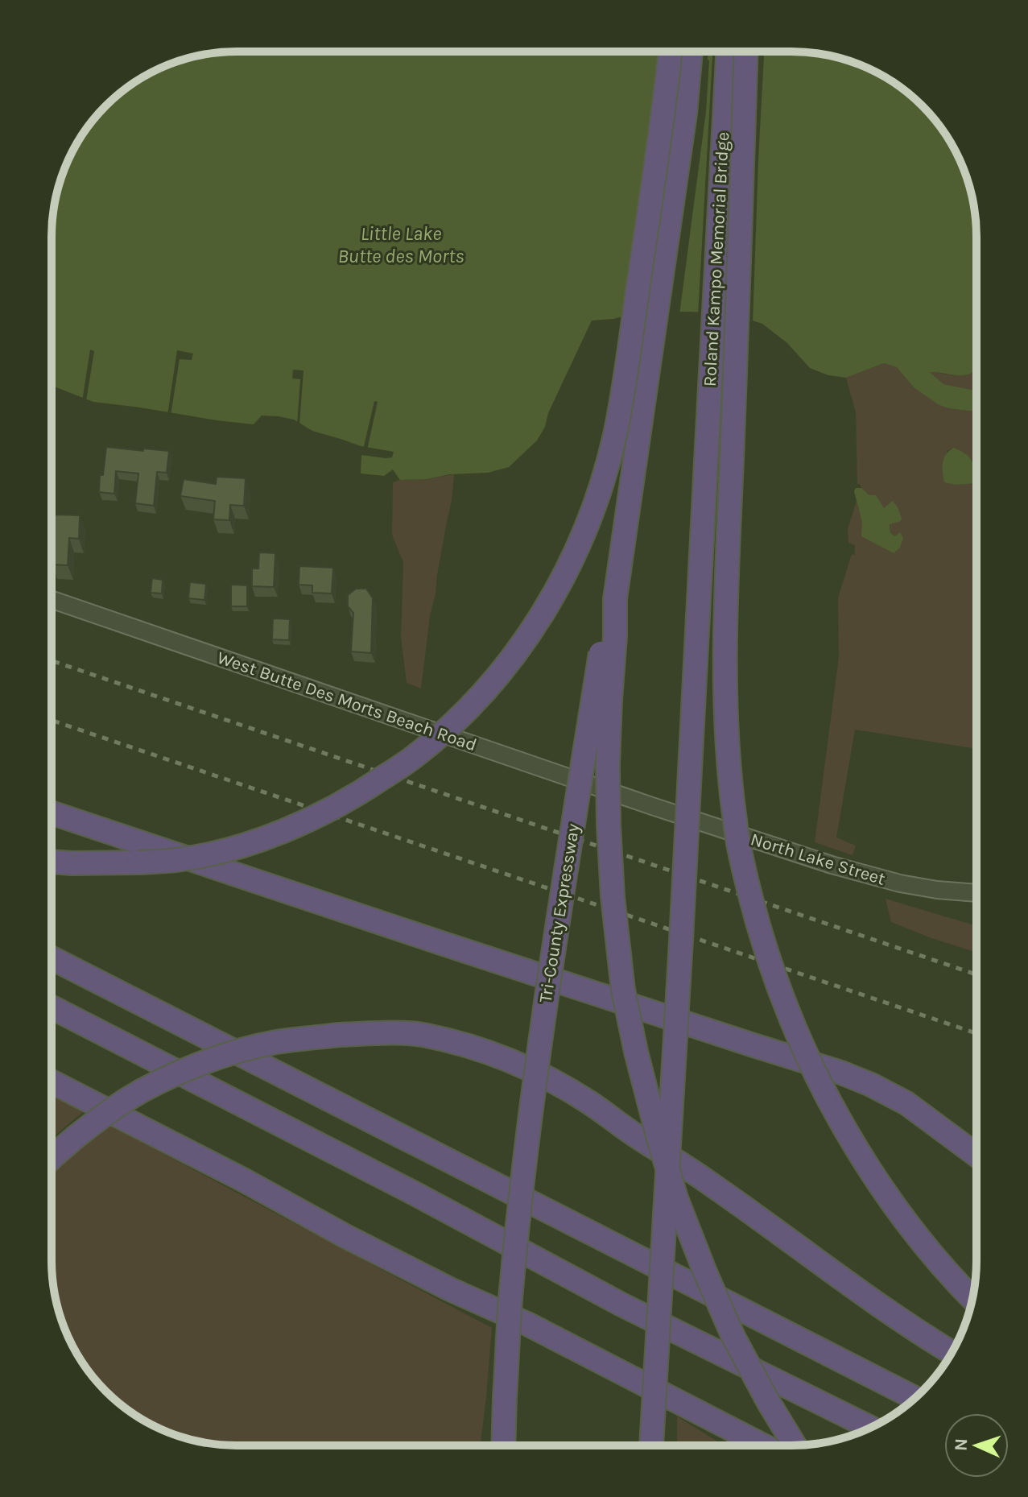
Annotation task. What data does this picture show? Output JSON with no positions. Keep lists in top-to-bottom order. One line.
{"streets":{"highway":["Roland Kampo Memorial Bridge","Tri-County Expressway"],"street":["West Butte Des Morts Beach Road","North Lake Street"]},"crossings":[["West Butte Des Morts Beach Road","North Lake Street"]],"water":["Little Lake Butte des Morts"],"north":"left"}
